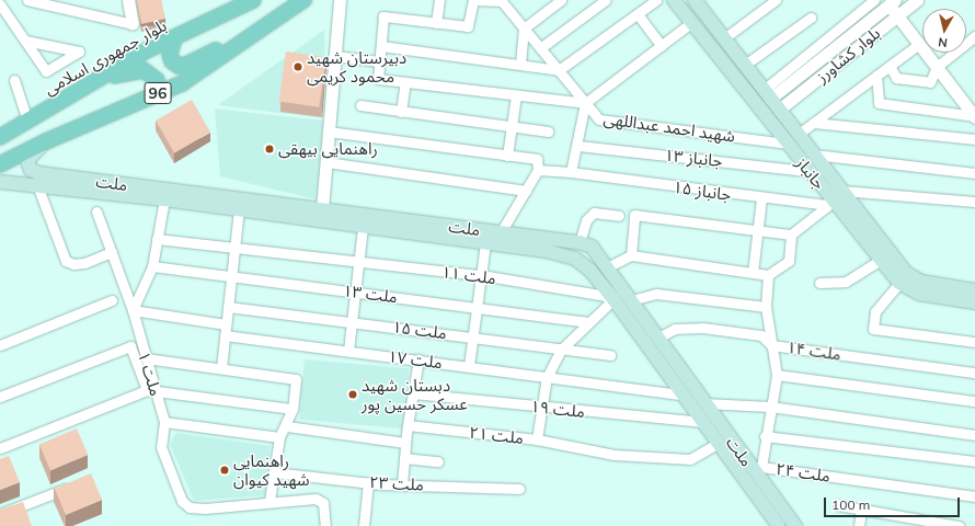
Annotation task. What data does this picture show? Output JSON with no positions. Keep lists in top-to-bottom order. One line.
{"streets":{"main road":["بلوار جمهوری اسلامی","96","جانباز","ملت"],"street":["بلوار کشاورز","شهید احمد عبداللهی","جانباز ۱۳","جانباز ۱۵","ملت ۱۱","ملت ۱۳","ملت ۱۵","ملت ۱۴","ملت ۱۷","ملت ۱","ملت ۱۹","ملت ۲۱","ملت ۲۴","ملت ۲۳"]},"crossings":[["بلوار کشاورز","جانباز"],["شهید احمد عبداللهی","جانباز"],["جانباز ۱۳","جانباز"],["جانباز","جانباز ۱۵"],["ملت","ملت ۱۱"],["ملت","ملت ۱۴"],["ملت","ملت ۱۷"],["ملت","ملت ۱۹"],["ملت","ملت ۲۱"],["ملت","ملت ۲۴"]],"places":["دبیرستان شهید محمود کریمی","راهنمایی بیهقی","دبستان شهید عسکر حسین پور","راهنمایی شهید کیوان"],"scale_bar":"100 m","north":"bottom"}
